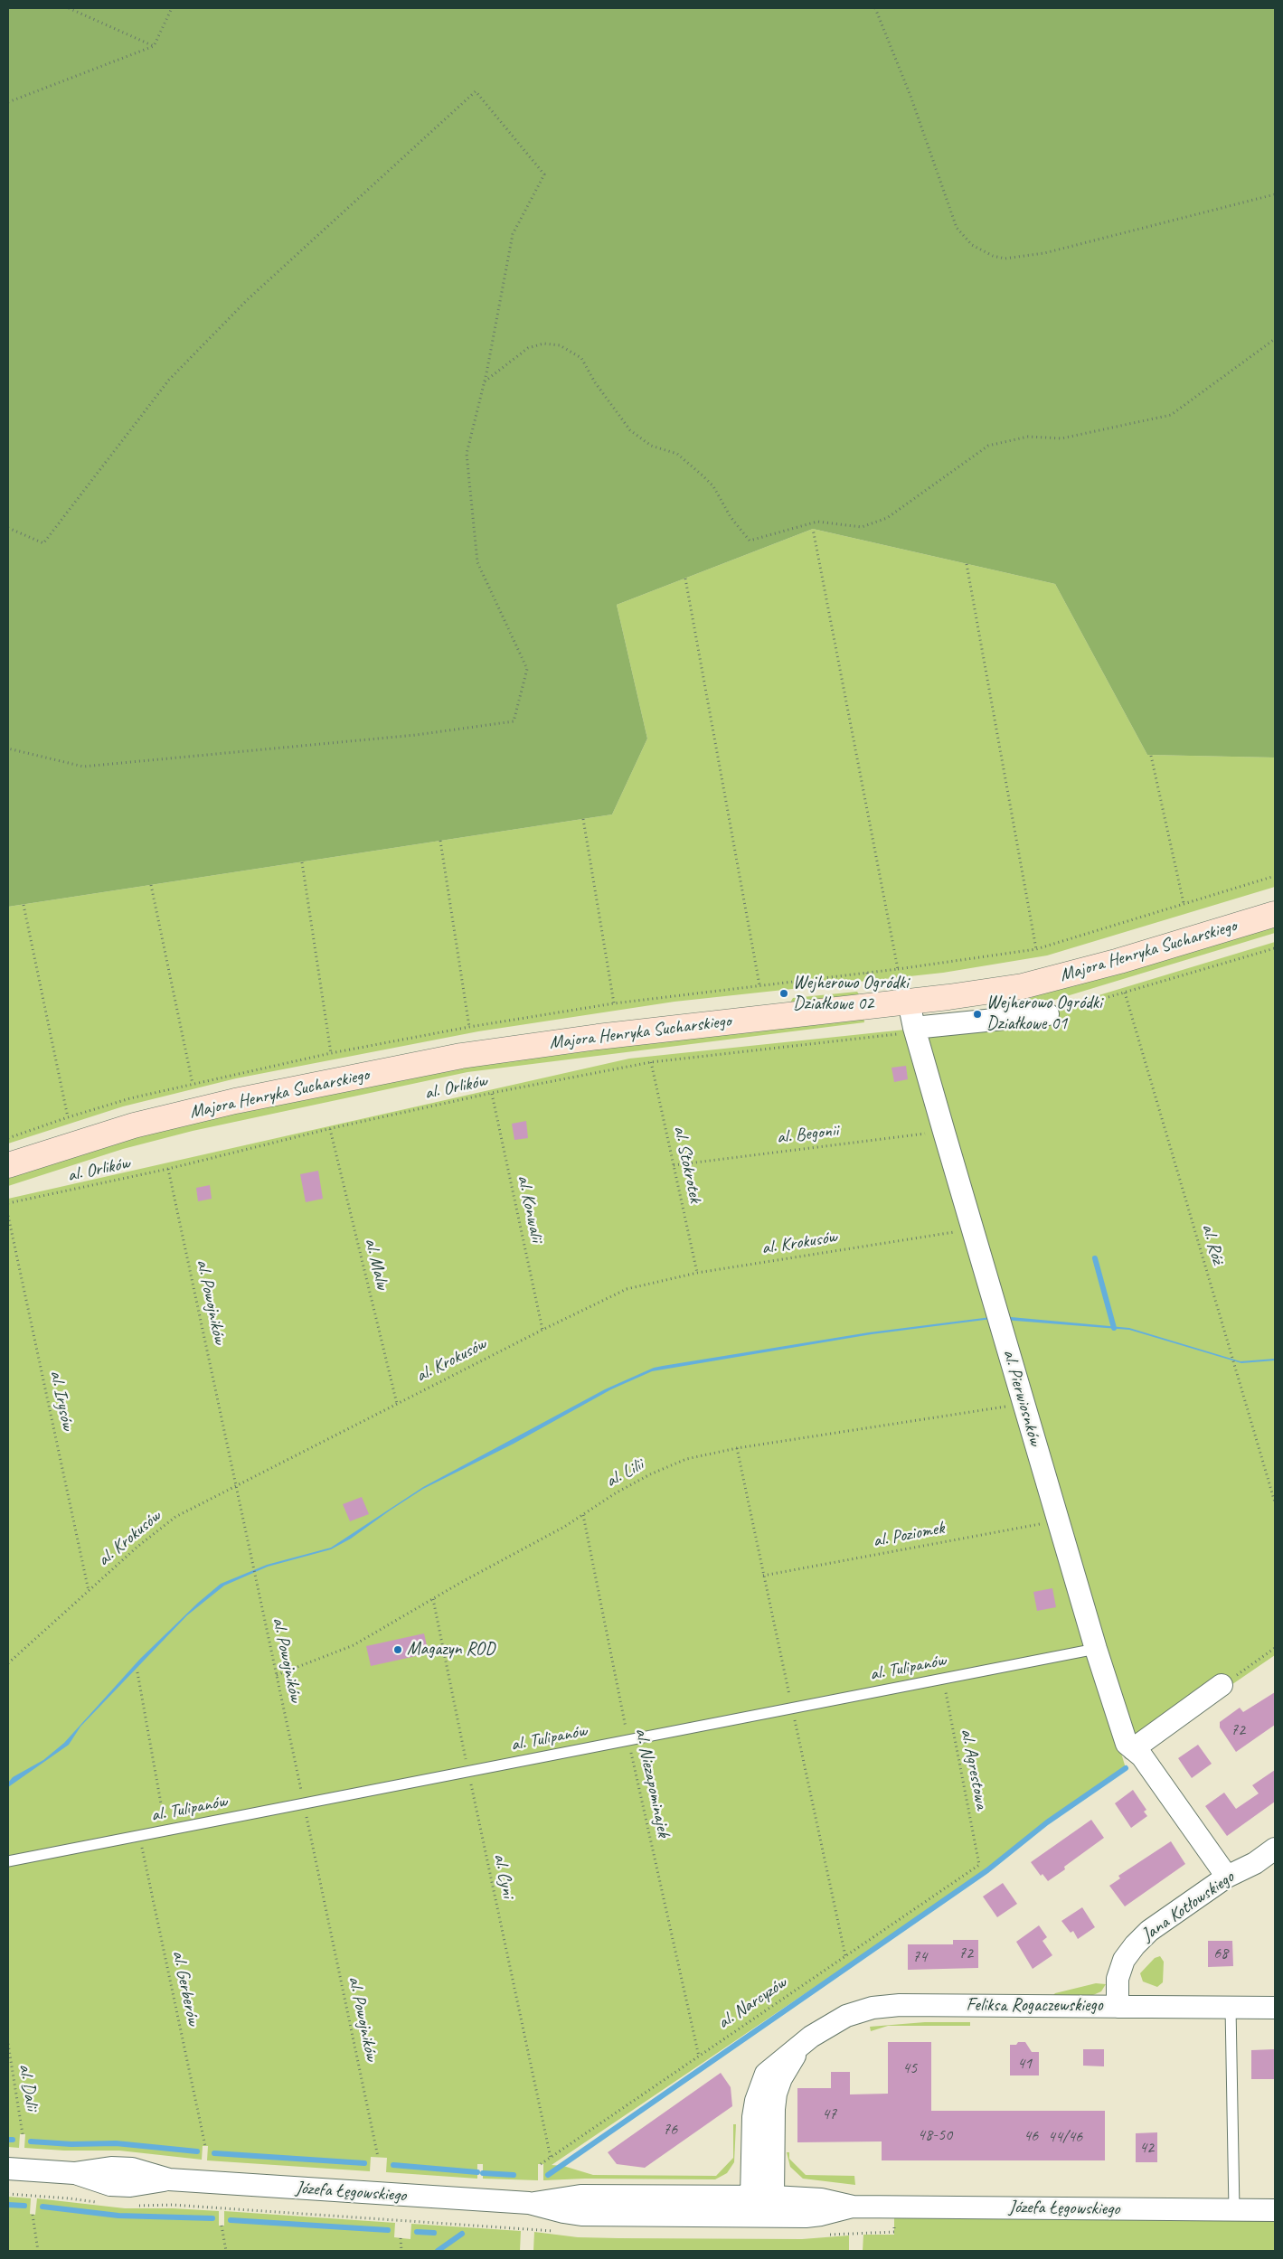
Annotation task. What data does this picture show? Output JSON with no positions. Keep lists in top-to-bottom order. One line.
{"streets":{"street":["Majora Henryka Sucharskiego","al. Pierwiosnków","Jana Kotłowskiego","Feliksa Rogaczewskiego","Józefa Łęgowskiego"],"lane":["al. Tulipanów"],"path":["al. Orlików","al. Begonii","al. Stokrotek","al. Konwalii","al. Krokusów","al. Róż","al. Malw","al. Powojników","al. Irysów","al. Lilii","al. Poziomek","al. Agrestowa","al. Niezapominajek","al. Cyni","al. Gerberów","al. Narcyzów","al. Dalii"]},"crossings":[["Majora Henryka Sucharskiego","al. Pierwiosnków"],["al. Orlików","al. Stokrotek"],["al. Orlików","al. Konwalii"],["al. Orlików","al. Malw"],["al. Orlików","al. Powojników"],["al. Orlików","al. Pierwiosnków"],["al. Begonii","al. Stokrotek"],["al. Begonii","al. Pierwiosnków"],["al. Stokrotek","al. Krokusów"],["al. Konwalii","al. Krokusów"],["al. Krokusów","al. Malw"],["al. Krokusów","al. Powojników"],["al. Krokusów","al. Pierwiosnków"],["al. Krokusów","al. Irysów"],["al. Powojników","al. Lilii"],["al. Powojników","al. Tulipanów"],["al. Pierwiosnków","al. Lilii"],["al. Pierwiosnków","al. Poziomek"],["al. Pierwiosnków","al. Tulipanów"],["al. Pierwiosnków","Jana Kotłowskiego"],["al. Lilii","al. Niezapominajek"],["al. Lilii","al. Cyni"],["al. Tulipanów","al. Agrestowa"],["al. Tulipanów","al. Niezapominajek"],["al. Tulipanów","al. Cyni"],["al. Tulipanów","al. Gerberów"],["al. Agrestowa","al. Narcyzów"],["al. Niezapominajek","al. Narcyzów"],["al. Cyni","al. Narcyzów"],["Jana Kotłowskiego","Feliksa Rogaczewskiego"],["Feliksa Rogaczewskiego","Józefa Łęgowskiego"]],"places":["Wejherowo Ogródki Działkowe 02","Wejherowo Ogródki Działkowe 01","Magazyn ROD"],"house_numbers":["72","72","68","74","41","45","47","76","48-50","46","44/46","42"]}
